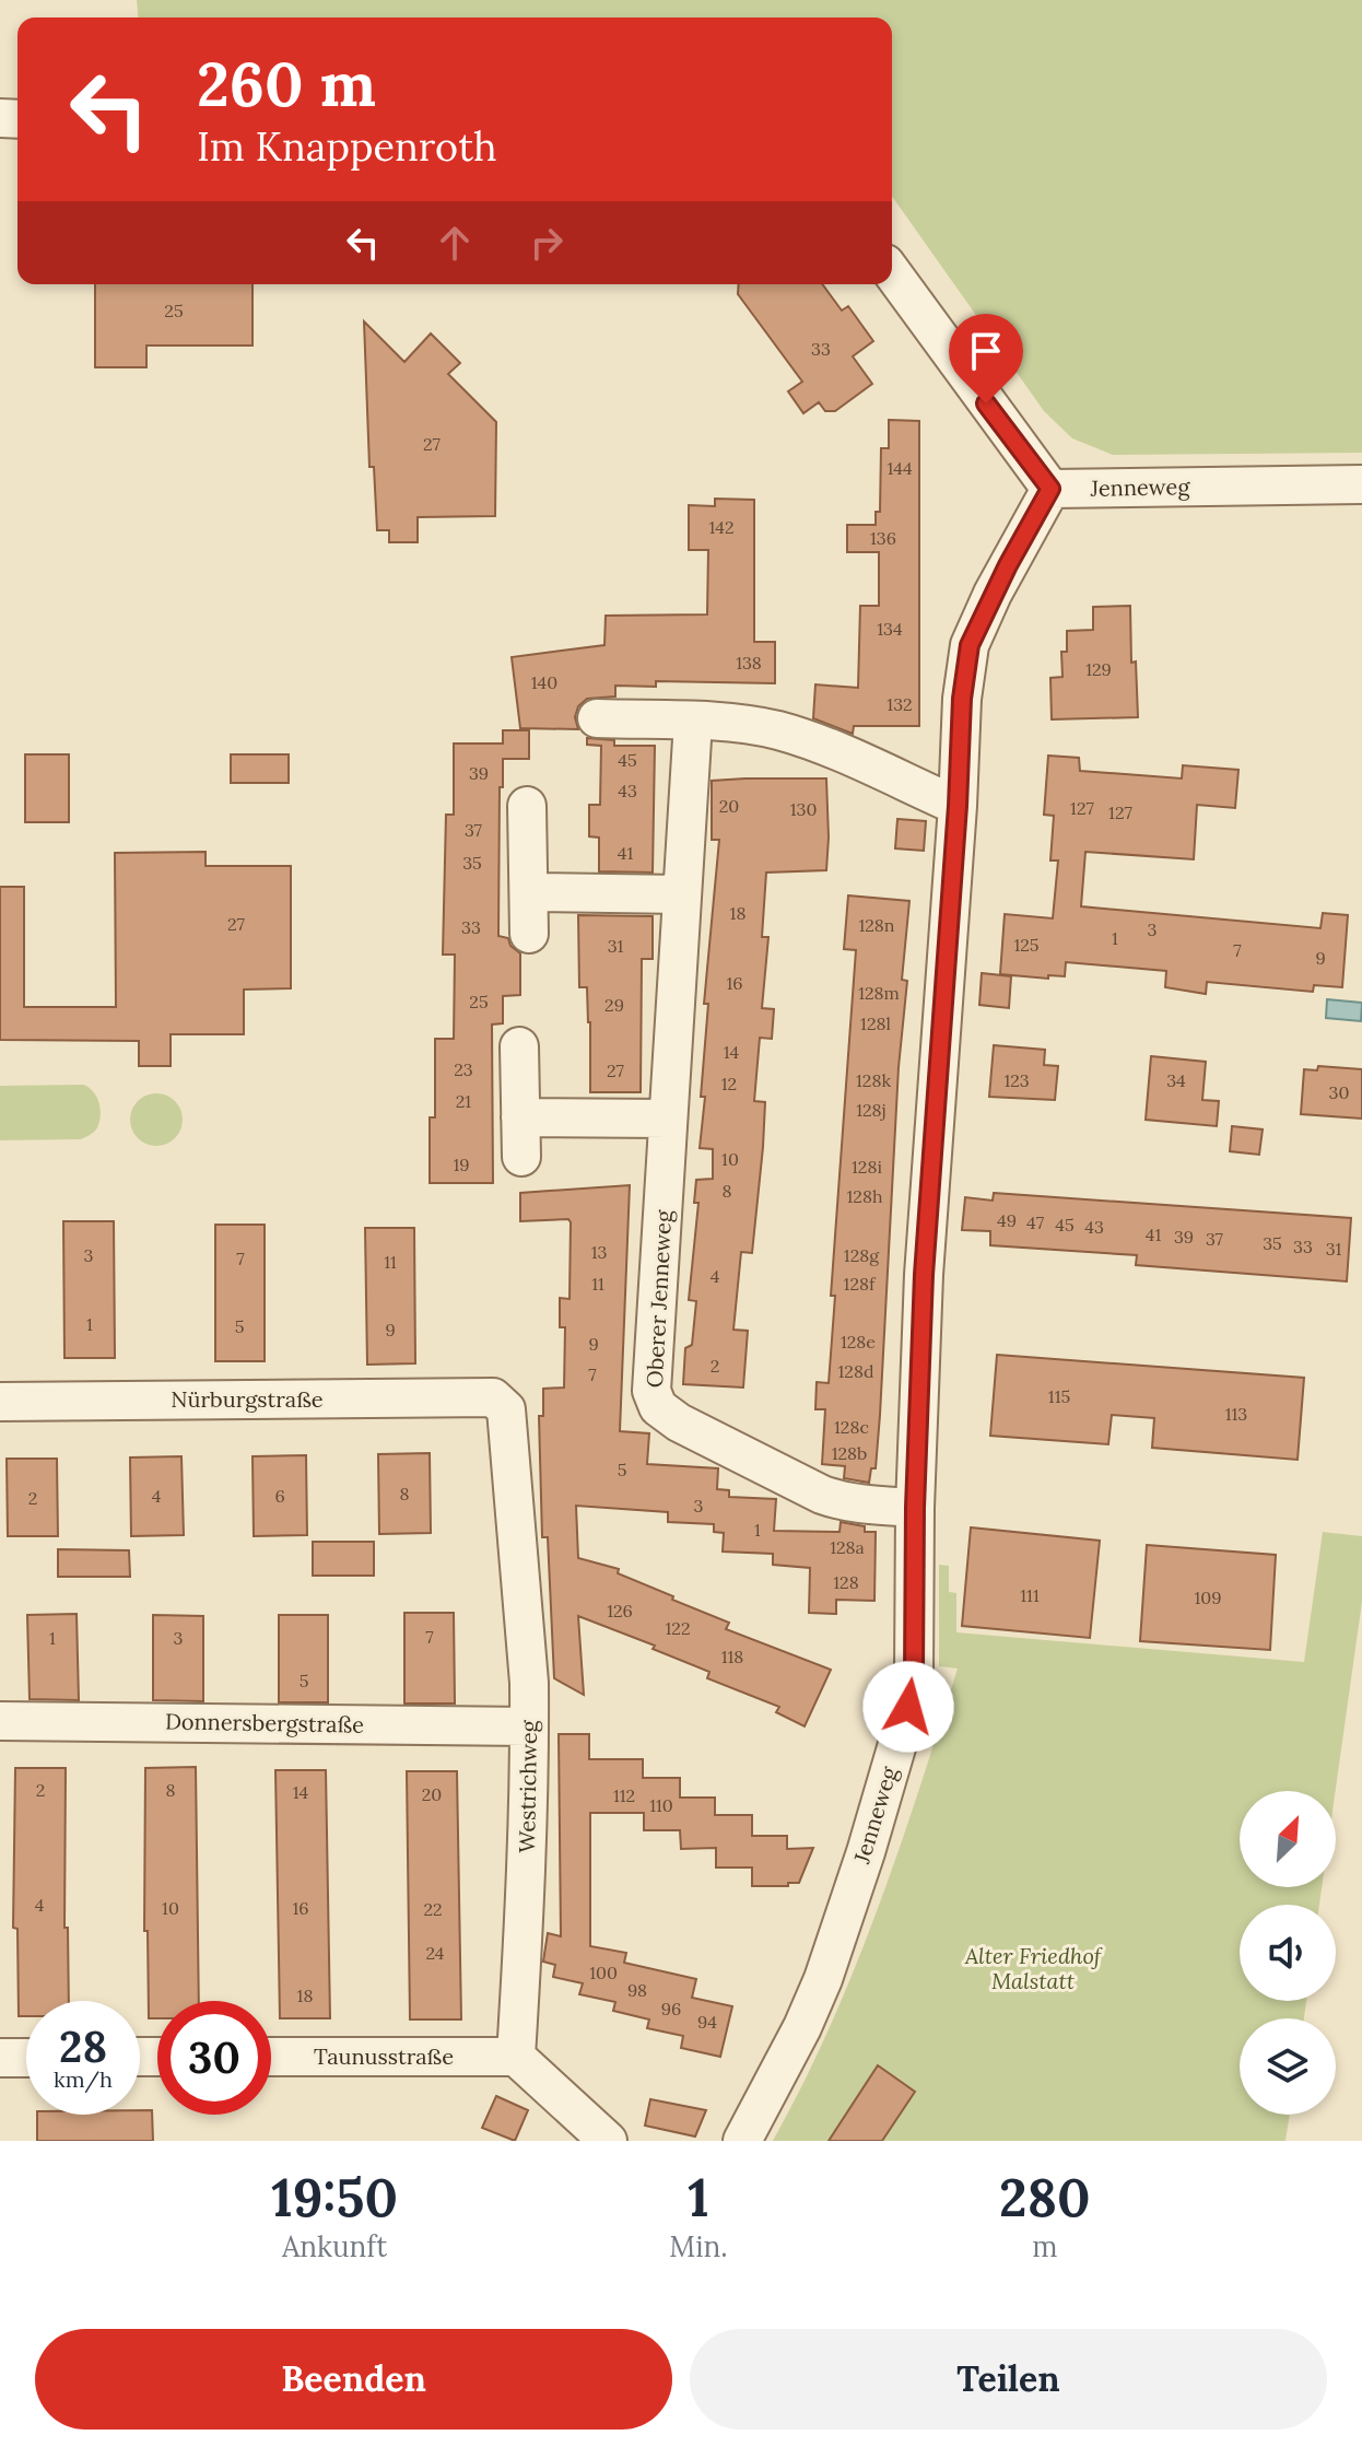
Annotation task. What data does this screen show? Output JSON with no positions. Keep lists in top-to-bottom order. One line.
{"streets":{"street":["Jenneweg","Oberer Jenneweg","Nürburgstraße","Donnersbergstraße","Westrichweg","Taunusstraße"]},"crossings":[["Jenneweg","Oberer Jenneweg"],["Nürburgstraße","Westrichweg"],["Donnersbergstraße","Westrichweg"],["Westrichweg","Taunusstraße"]],"parks":["Alter Friedhof Malstatt"],"house_numbers":["25","33","27","144","142","136","134","138","129","140","132","45","39","43","20","127","130","127","37","41","35","18","27","128n","33","3","1","125","31","7","9","16","128m","25","29","128l","14","23","27","128k","123","34","12","30","21","128j","10","19","128i","8","128h","49","47","45","43","41","39","37","35","33","31","13","3","128g","7","11","4","11","128f","1","5","9","128e","9","2","128d","7","115","113","128c","128b","5","8","4","6","2","3","1","128a","128","111","109","126","122","7","1","3","118","5","2","8","14","20","112","110","4","10","16","22","24","100","98","18","96","94"],"north":"top right","page":{"turn":["260 m","Im Knappenroth"],"speed":"28 km/h","limit":"30","eta":["19:50","Ankunft","1","Min.","280","m"],"buttons":["Beenden","Teilen"]}}
